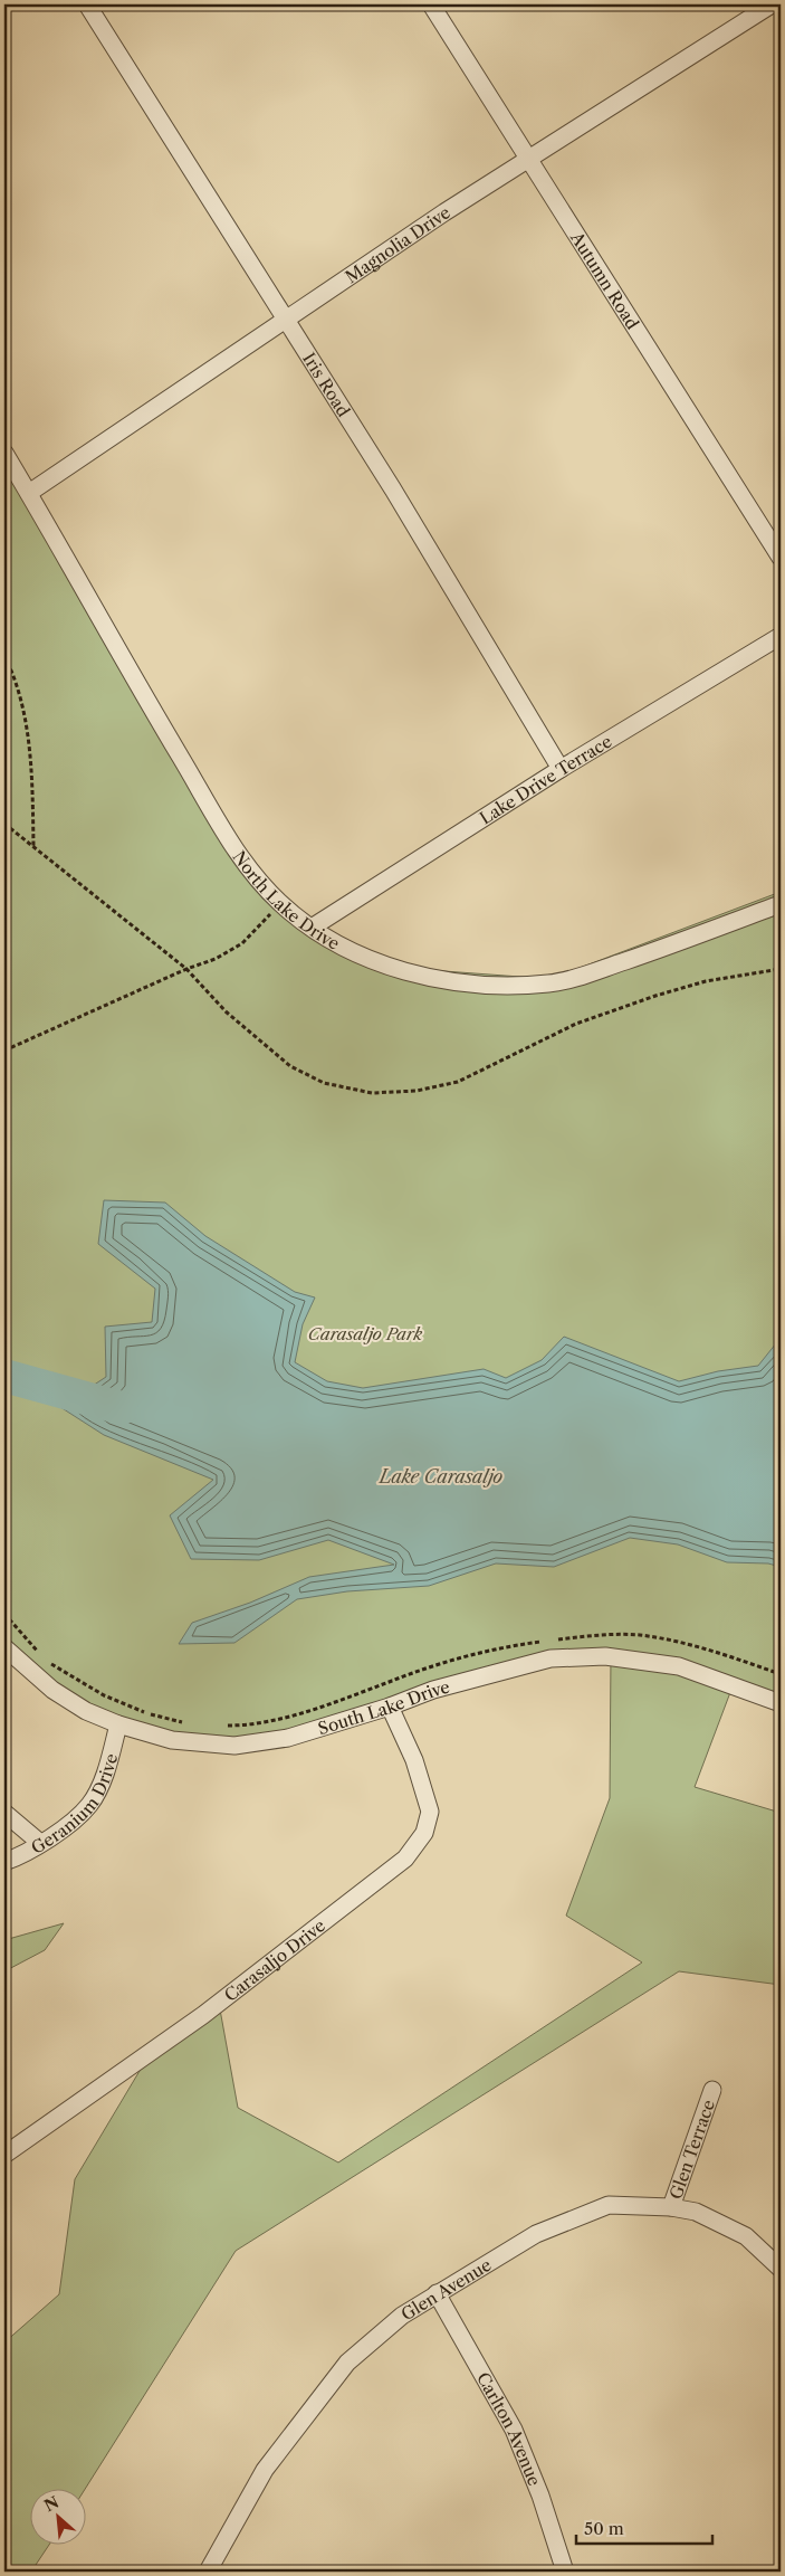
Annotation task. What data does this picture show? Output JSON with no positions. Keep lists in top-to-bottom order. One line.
{"streets":{"street":["Magnolia Drive","Autumn Road","Iris Road","Lake Drive Terrace","North Lake Drive","South Lake Drive","Geranium Drive","Carasaljo Drive","Glen Terrace","Glen Avenue","Carlton Avenue"]},"crossings":[["Magnolia Drive","Autumn Road"],["Magnolia Drive","Iris Road"],["Magnolia Drive","North Lake Drive"],["Iris Road","Lake Drive Terrace"],["Lake Drive Terrace","North Lake Drive"],["South Lake Drive","Geranium Drive"],["South Lake Drive","Carasaljo Drive"],["Glen Terrace","Glen Avenue"],["Glen Avenue","Carlton Avenue"]],"water":["Lake Carasaljo"],"parks":["Carasaljo Park"],"scale_bar":"50 m","north":"top left"}
